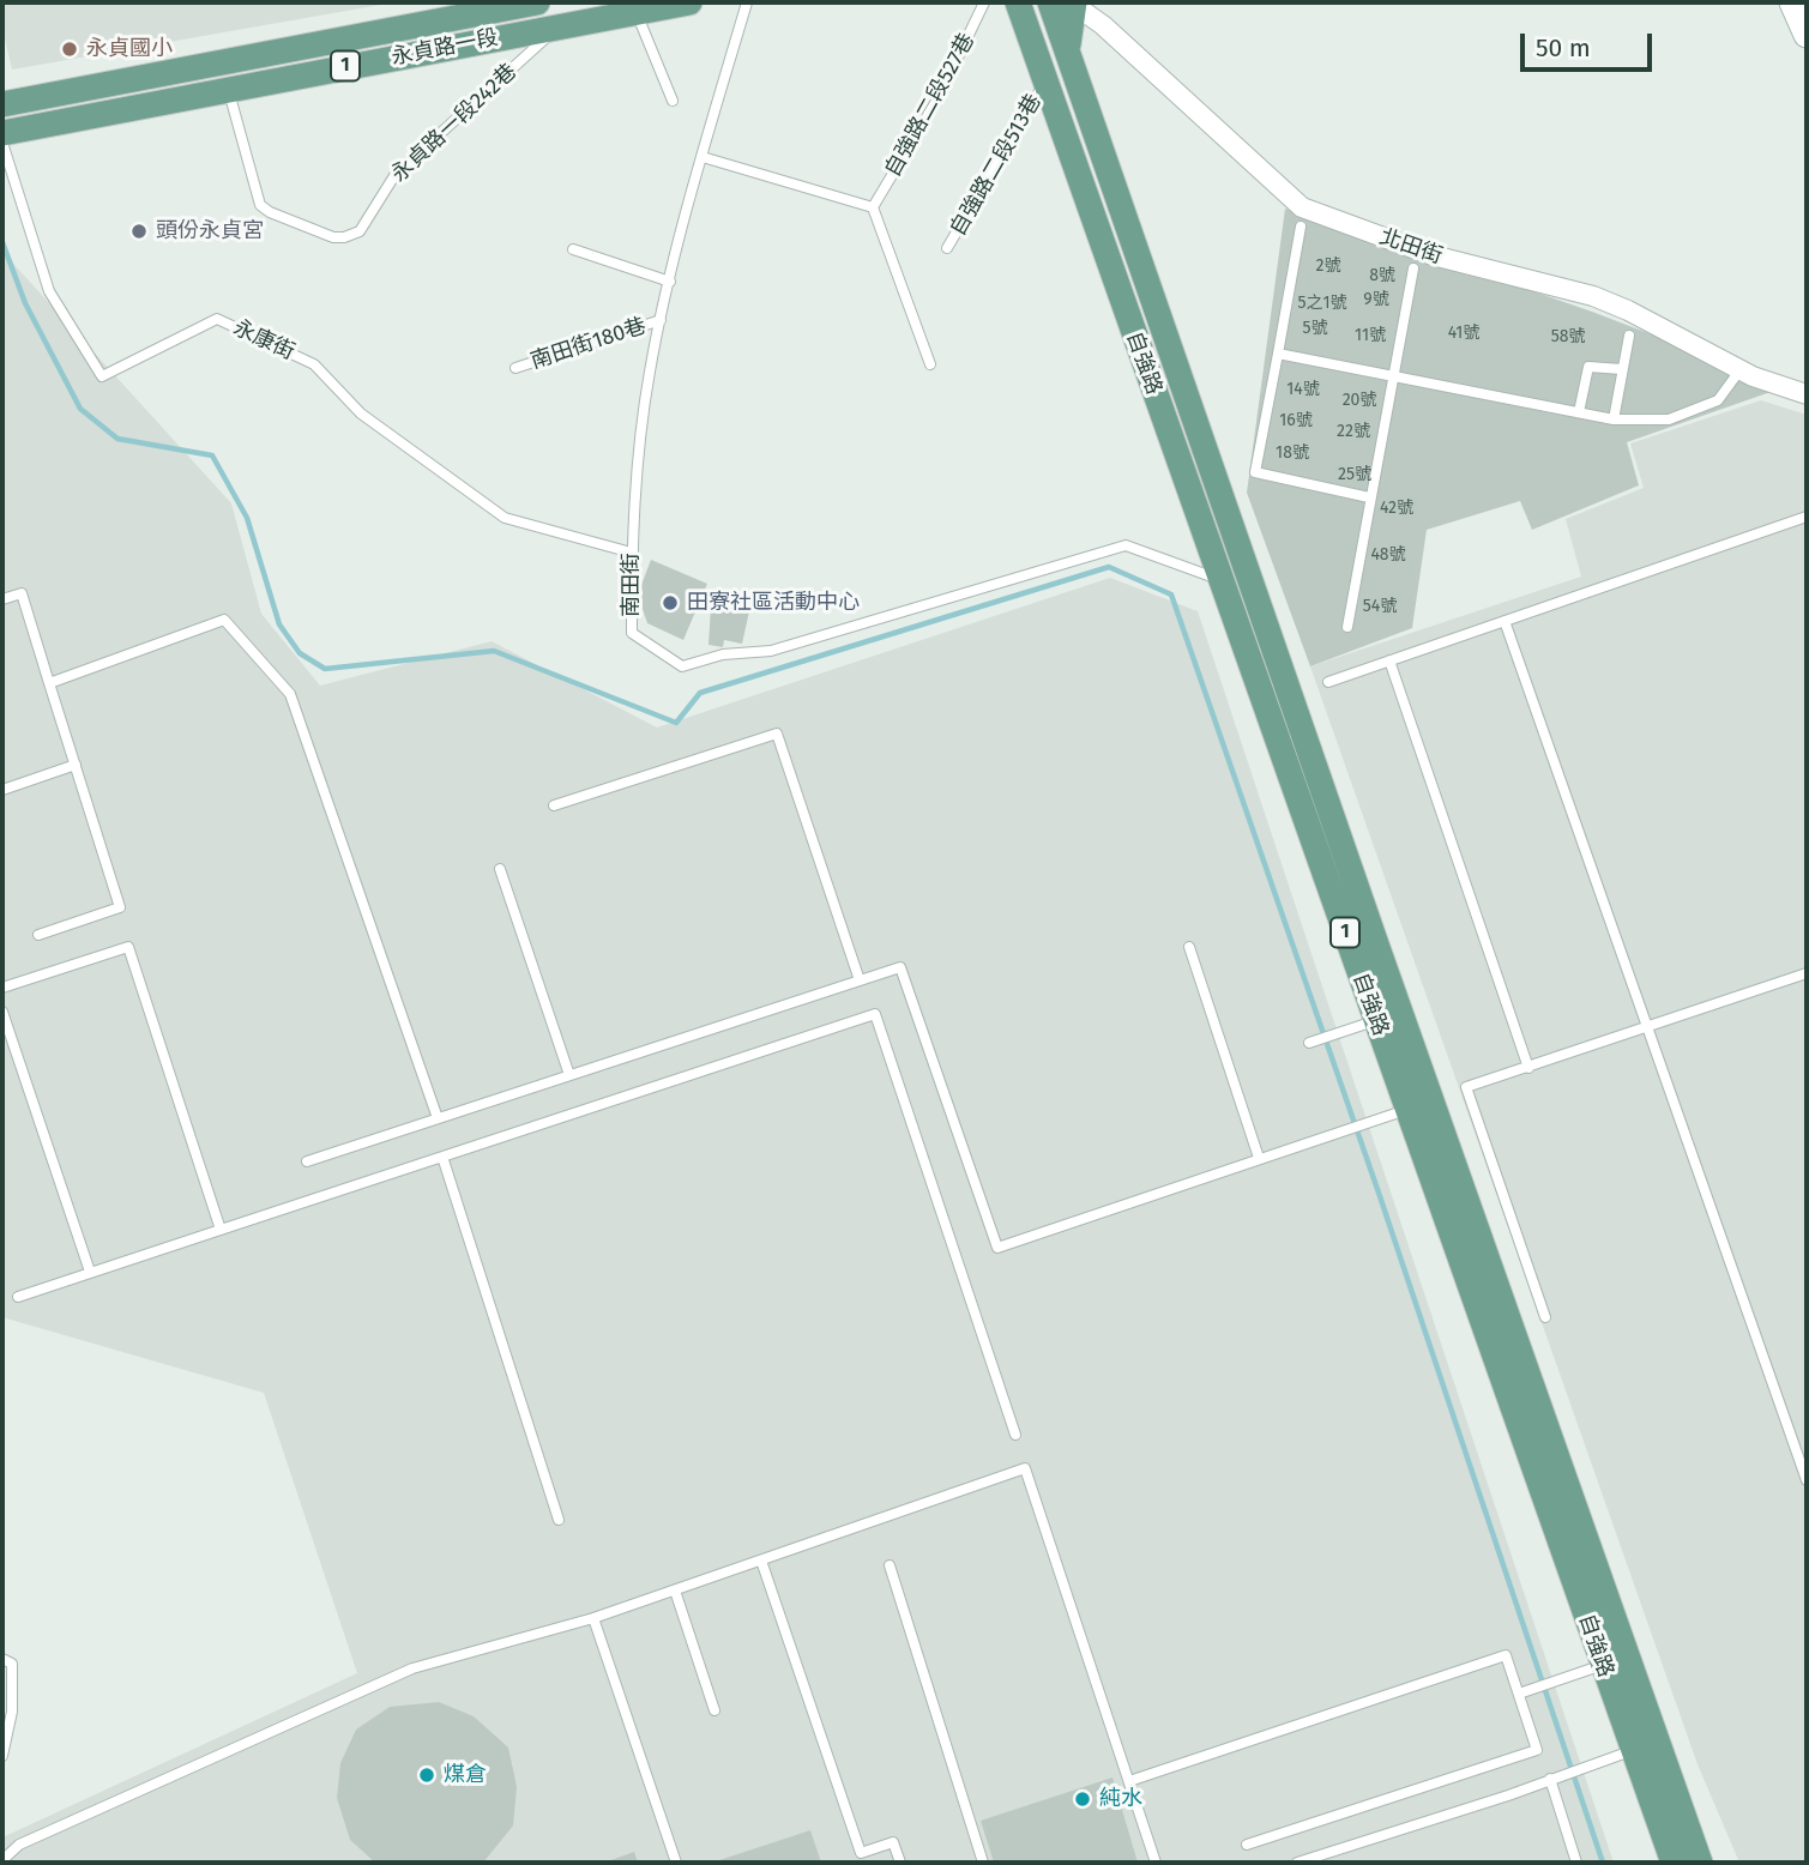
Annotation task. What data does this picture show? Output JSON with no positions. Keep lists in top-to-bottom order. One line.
{"streets":{"main road":["永貞路一段","1","自強路"],"street":["北田街"],"lane":["自強路二段527巷","永貞路一段242巷","自強路二段513巷","永康街","南田街180巷","南田街"]},"crossings":[["永貞路一段","永貞路一段242巷"],["自強路二段513巷","自強路"],["北田街","自強路"],["永康街","南田街"],["南田街180巷","南田街"],["自強路","南田街"]],"places":["永貞國小","頭份永貞宮","田寮社區活動中心","煤倉","純水"],"house_numbers":["2號","8號","9號","5之1號","5號","41號","11號","58號","14號","20號","16號","22號","18號","25號","42號","48號","54號"],"scale_bar":"50 m"}
